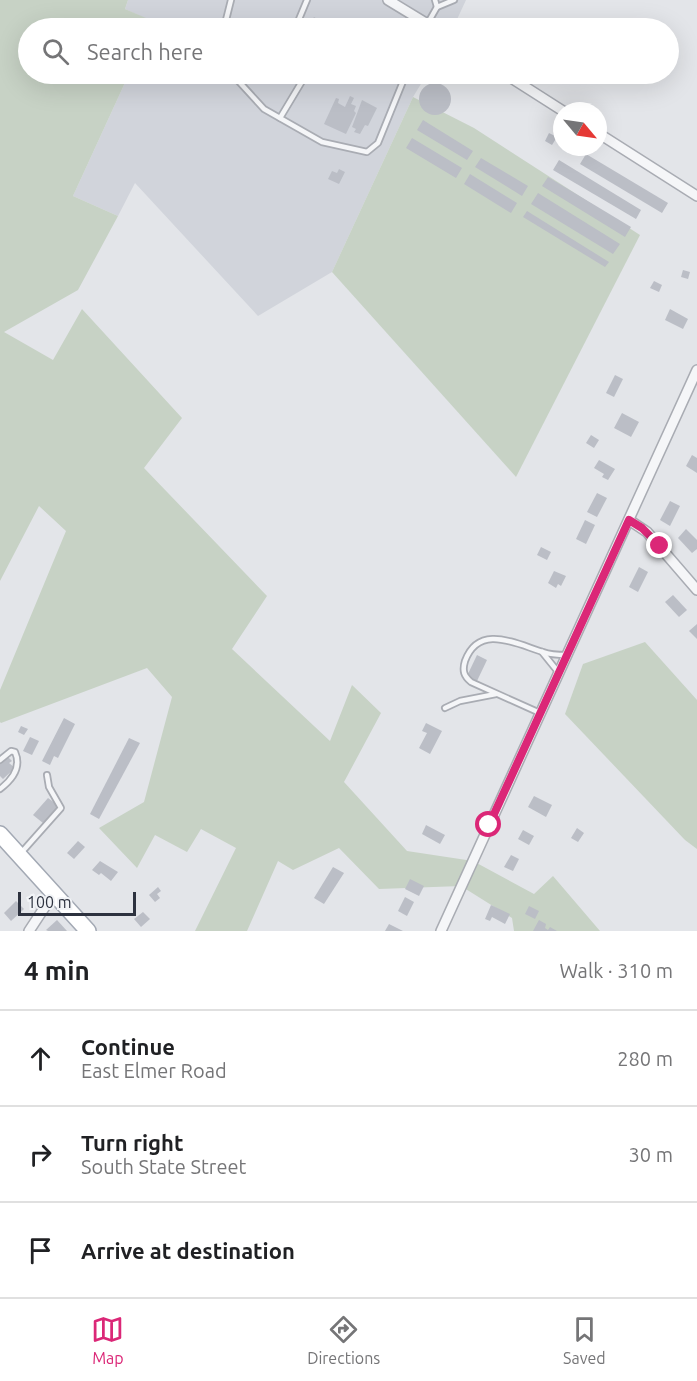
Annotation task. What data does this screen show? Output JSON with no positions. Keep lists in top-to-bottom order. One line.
{"scale_bar":"100 m","north":"bottom right","page":{"search":"Search here","scale":"100 m","heading":["4 min","Walk · 310 m"],"list":[["Continue","East Elmer Road","280 m"],["Turn right","South State Street","30 m"],"Arrive at destination"],"nav":["Map","Directions","Saved"]}}
